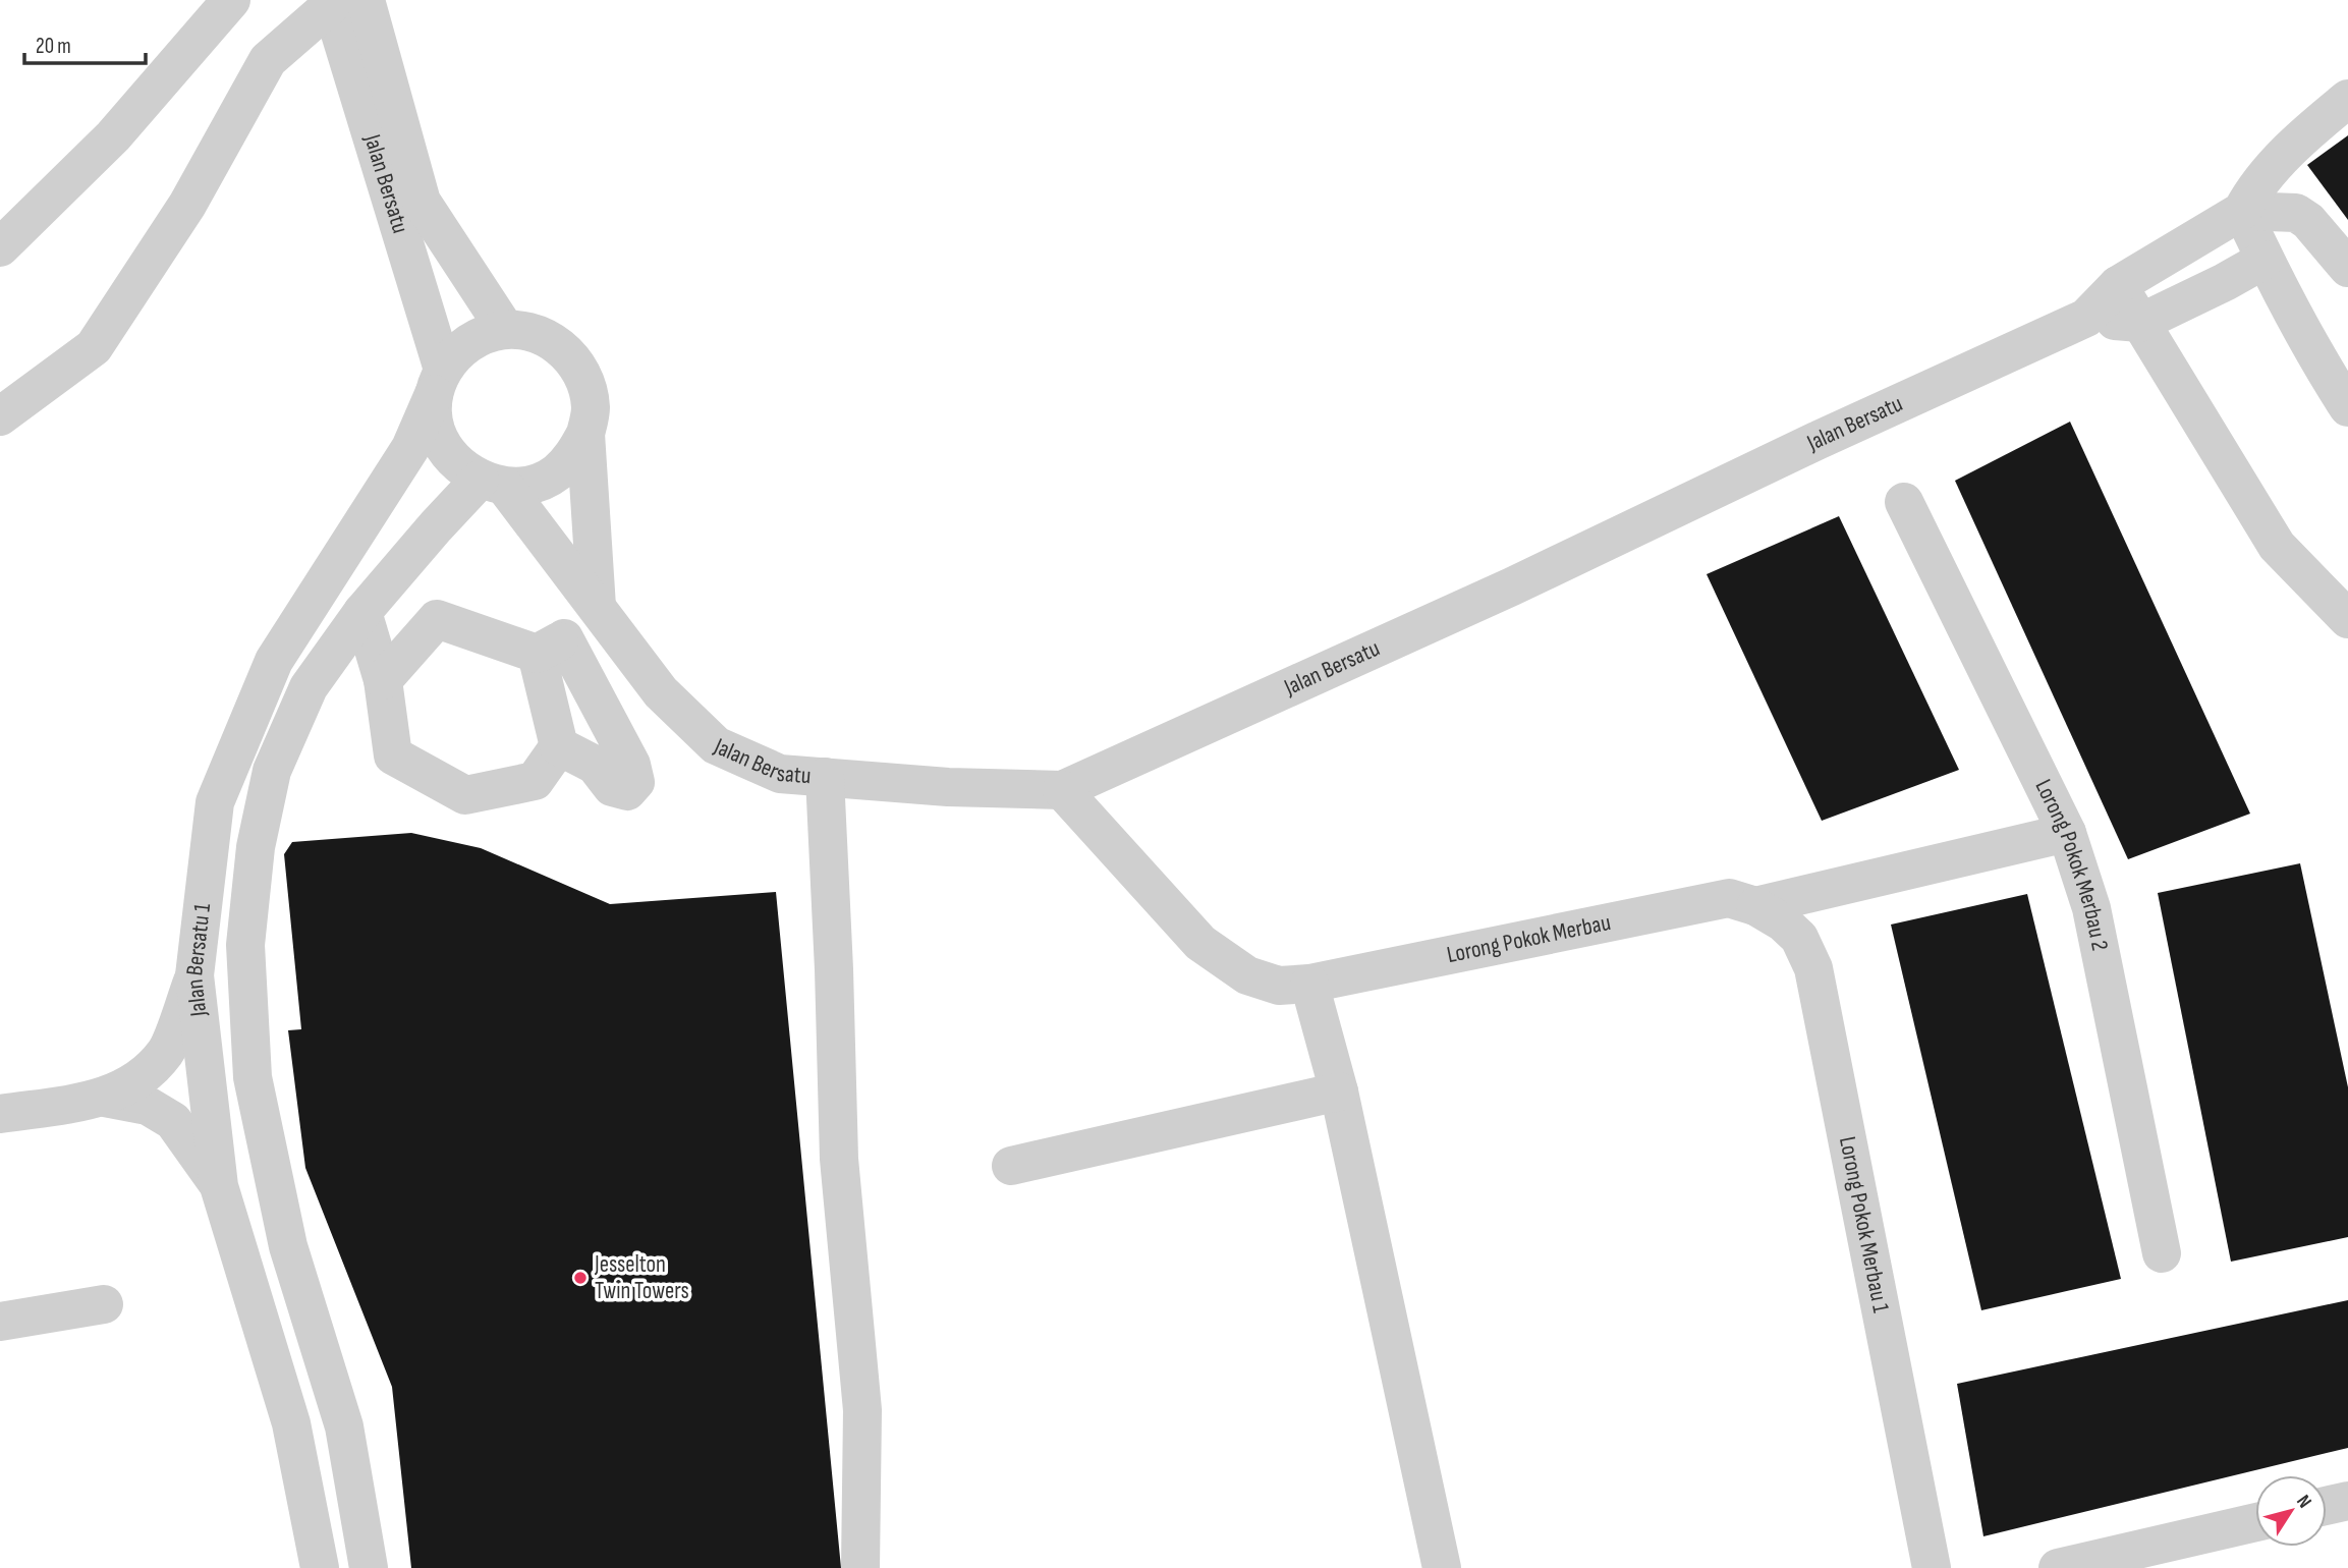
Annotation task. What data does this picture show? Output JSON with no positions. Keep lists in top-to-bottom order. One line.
{"streets":{"street":["Jalan Bersatu","Lorong Pokok Merbau 2","Lorong Pokok Merbau","Jalan Bersatu 1","Lorong Pokok Merbau 1"]},"crossings":[["Jalan Bersatu","Lorong Pokok Merbau"],["Jalan Bersatu","Jalan Bersatu 1"],["Lorong Pokok Merbau 2","Lorong Pokok Merbau"],["Lorong Pokok Merbau","Lorong Pokok Merbau 1"]],"places":["Jesselton Twin Towers"],"scale_bar":"20 m","north":"top right"}
